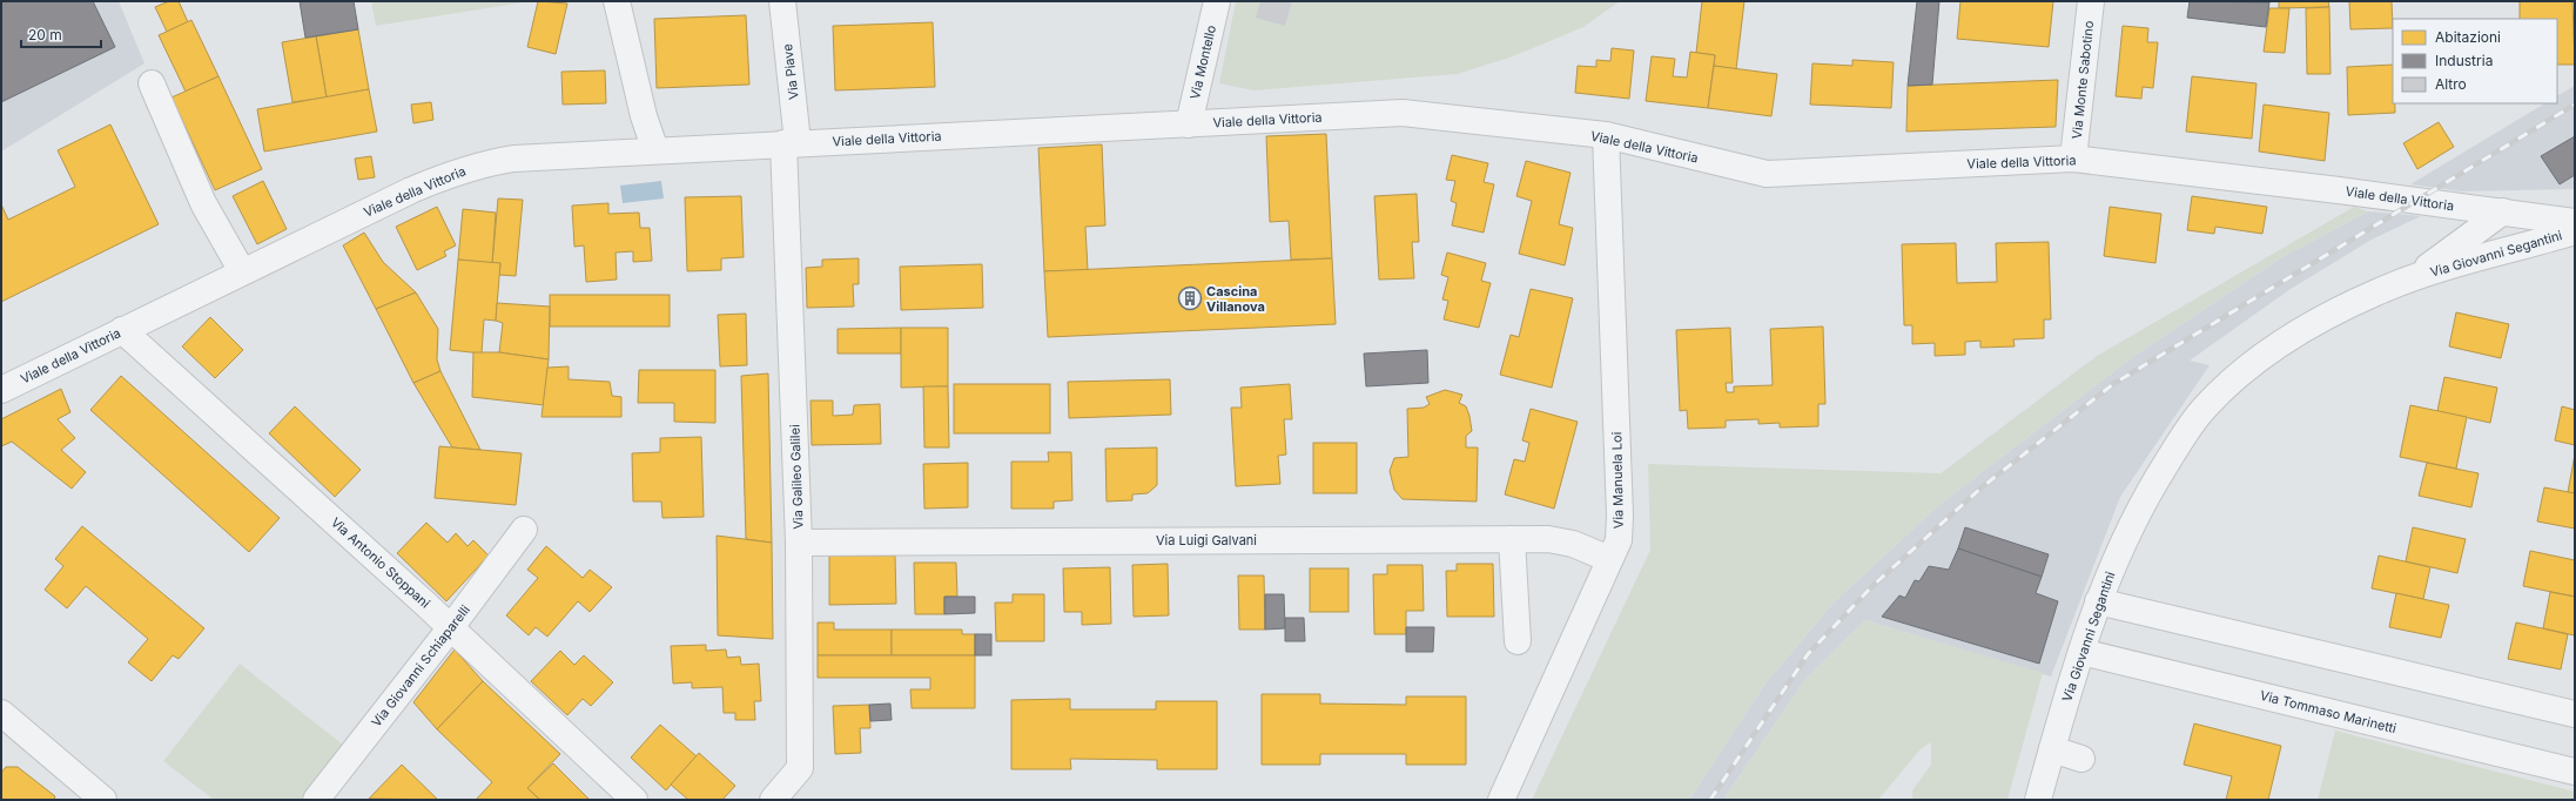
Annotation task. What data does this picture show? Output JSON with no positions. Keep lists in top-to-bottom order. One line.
{"streets":{"street":["Via Montello","Via Piave","Via Monte Sabotino","Viale della Vittoria","Via Giovanni Segantini","Via Galileo Galilei","Via Manuela Loi","Via Luigi Galvani","Via Antonio Stoppani","Via Giovanni Schiaparelli","Via Tommaso Marinetti"]},"crossings":[["Via Montello","Viale della Vittoria"],["Via Piave","Viale della Vittoria"],["Via Piave","Via Galileo Galilei"],["Via Monte Sabotino","Viale della Vittoria"],["Viale della Vittoria","Via Giovanni Segantini"],["Viale della Vittoria","Via Galileo Galilei"],["Viale della Vittoria","Via Manuela Loi"],["Viale della Vittoria","Via Antonio Stoppani"],["Via Giovanni Segantini","Via Tommaso Marinetti"],["Via Galileo Galilei","Via Luigi Galvani"],["Via Manuela Loi","Via Luigi Galvani"],["Via Antonio Stoppani","Via Giovanni Schiaparelli"]],"places":{"building":["Cascina Villanova"]},"legend":["Abitazioni","Industria","Altro"],"scale_bar":"20 m"}
